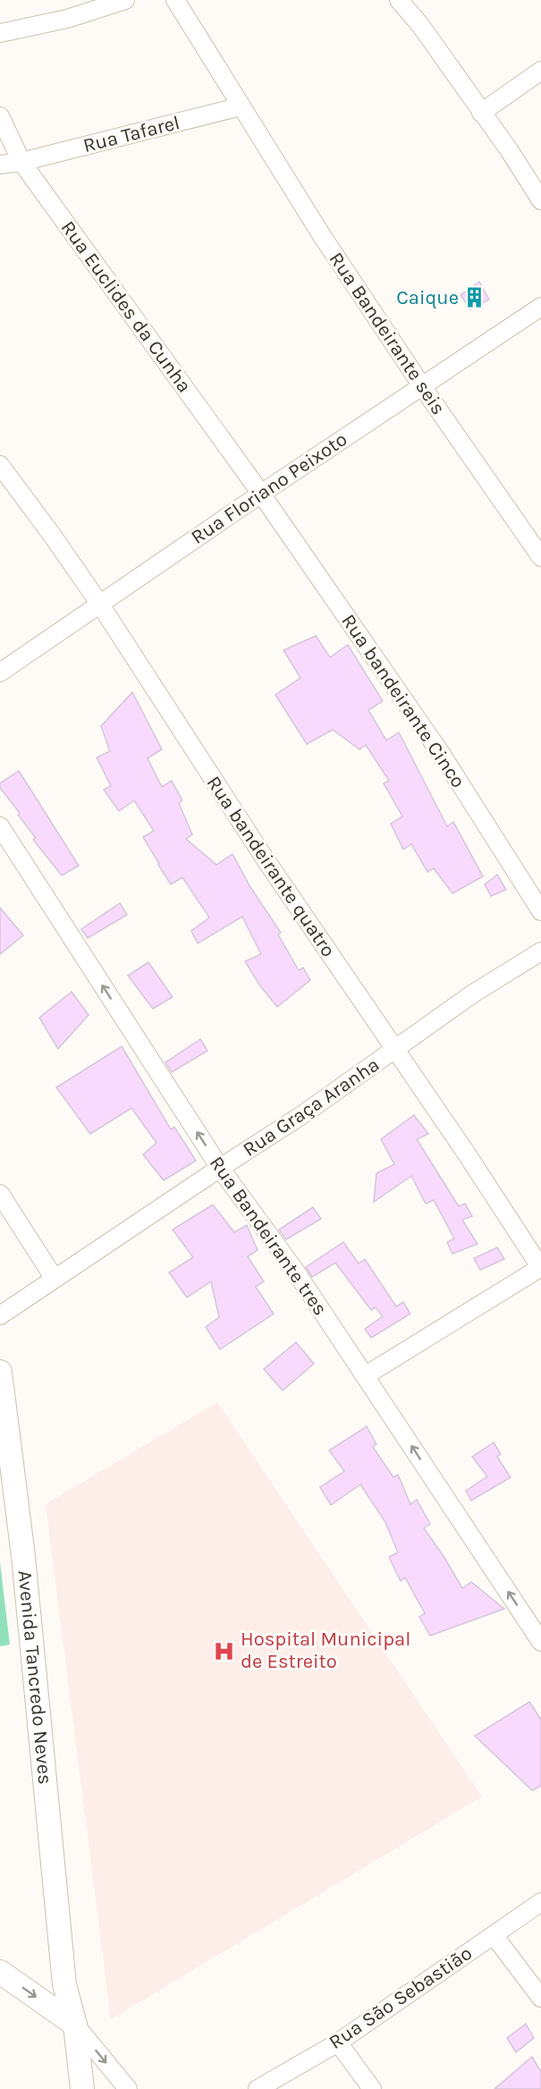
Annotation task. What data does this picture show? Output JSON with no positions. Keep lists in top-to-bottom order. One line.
{"streets":{"main road":["Avenida Tancredo Neves"],"street":["Rua Tafarel","Rua Euclides da Cunha","Rua Bandeirante seis","Rua Floriano Peixoto","Rua bandeirante Cinco","Rua bandeirante quatro","Rua Graça Aranha","Rua Bandeirante tres","Rua São Sebastião"]},"crossings":[["Rua Tafarel","Rua Euclides da Cunha"],["Rua Tafarel","Rua Bandeirante seis"],["Rua Euclides da Cunha","Rua Floriano Peixoto"],["Rua Euclides da Cunha","Rua bandeirante Cinco"],["Rua Bandeirante seis","Rua Floriano Peixoto"],["Rua Floriano Peixoto","Rua bandeirante Cinco"],["Rua Floriano Peixoto","Rua bandeirante quatro"],["Rua bandeirante quatro","Rua Graça Aranha"],["Rua Graça Aranha","Rua Bandeirante tres"]],"one_way":["Rua Bandeirante tres"],"places":{"building":["Caique"],"hospital":["Hospital Municipal de Estreito"]}}
